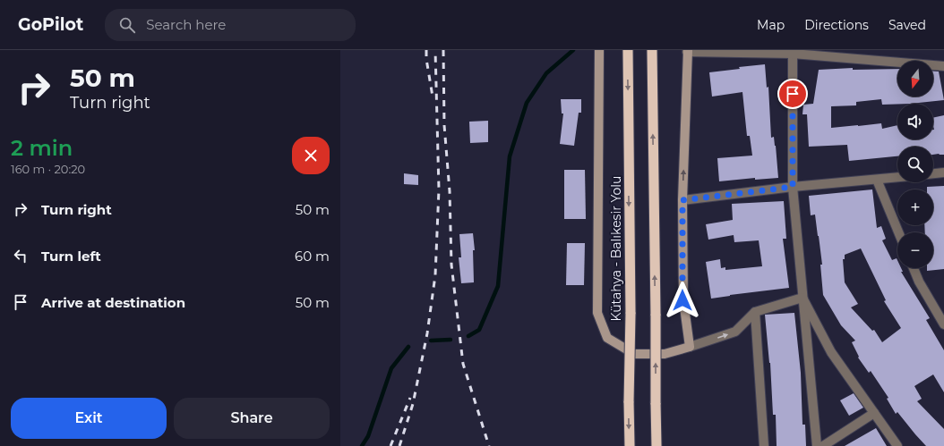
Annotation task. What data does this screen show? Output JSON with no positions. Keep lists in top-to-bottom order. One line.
{"streets":{"highway":["Kütahya - Balıkesir Yolu"]},"north":"bottom","page":{"header":"GoPilot","search":"Search here","nav":["Map","Directions","Saved"],"turn":["50 m","Turn right"],"map_buttons":["+","−"],"heading":["2 min","160 m · 20:20"],"list":[{"name":"Turn right","value":"50 m"},{"name":"Turn left","value":"60 m"},{"name":"Arrive at destination","value":"50 m"}],"buttons":["Exit","Share"]}}
